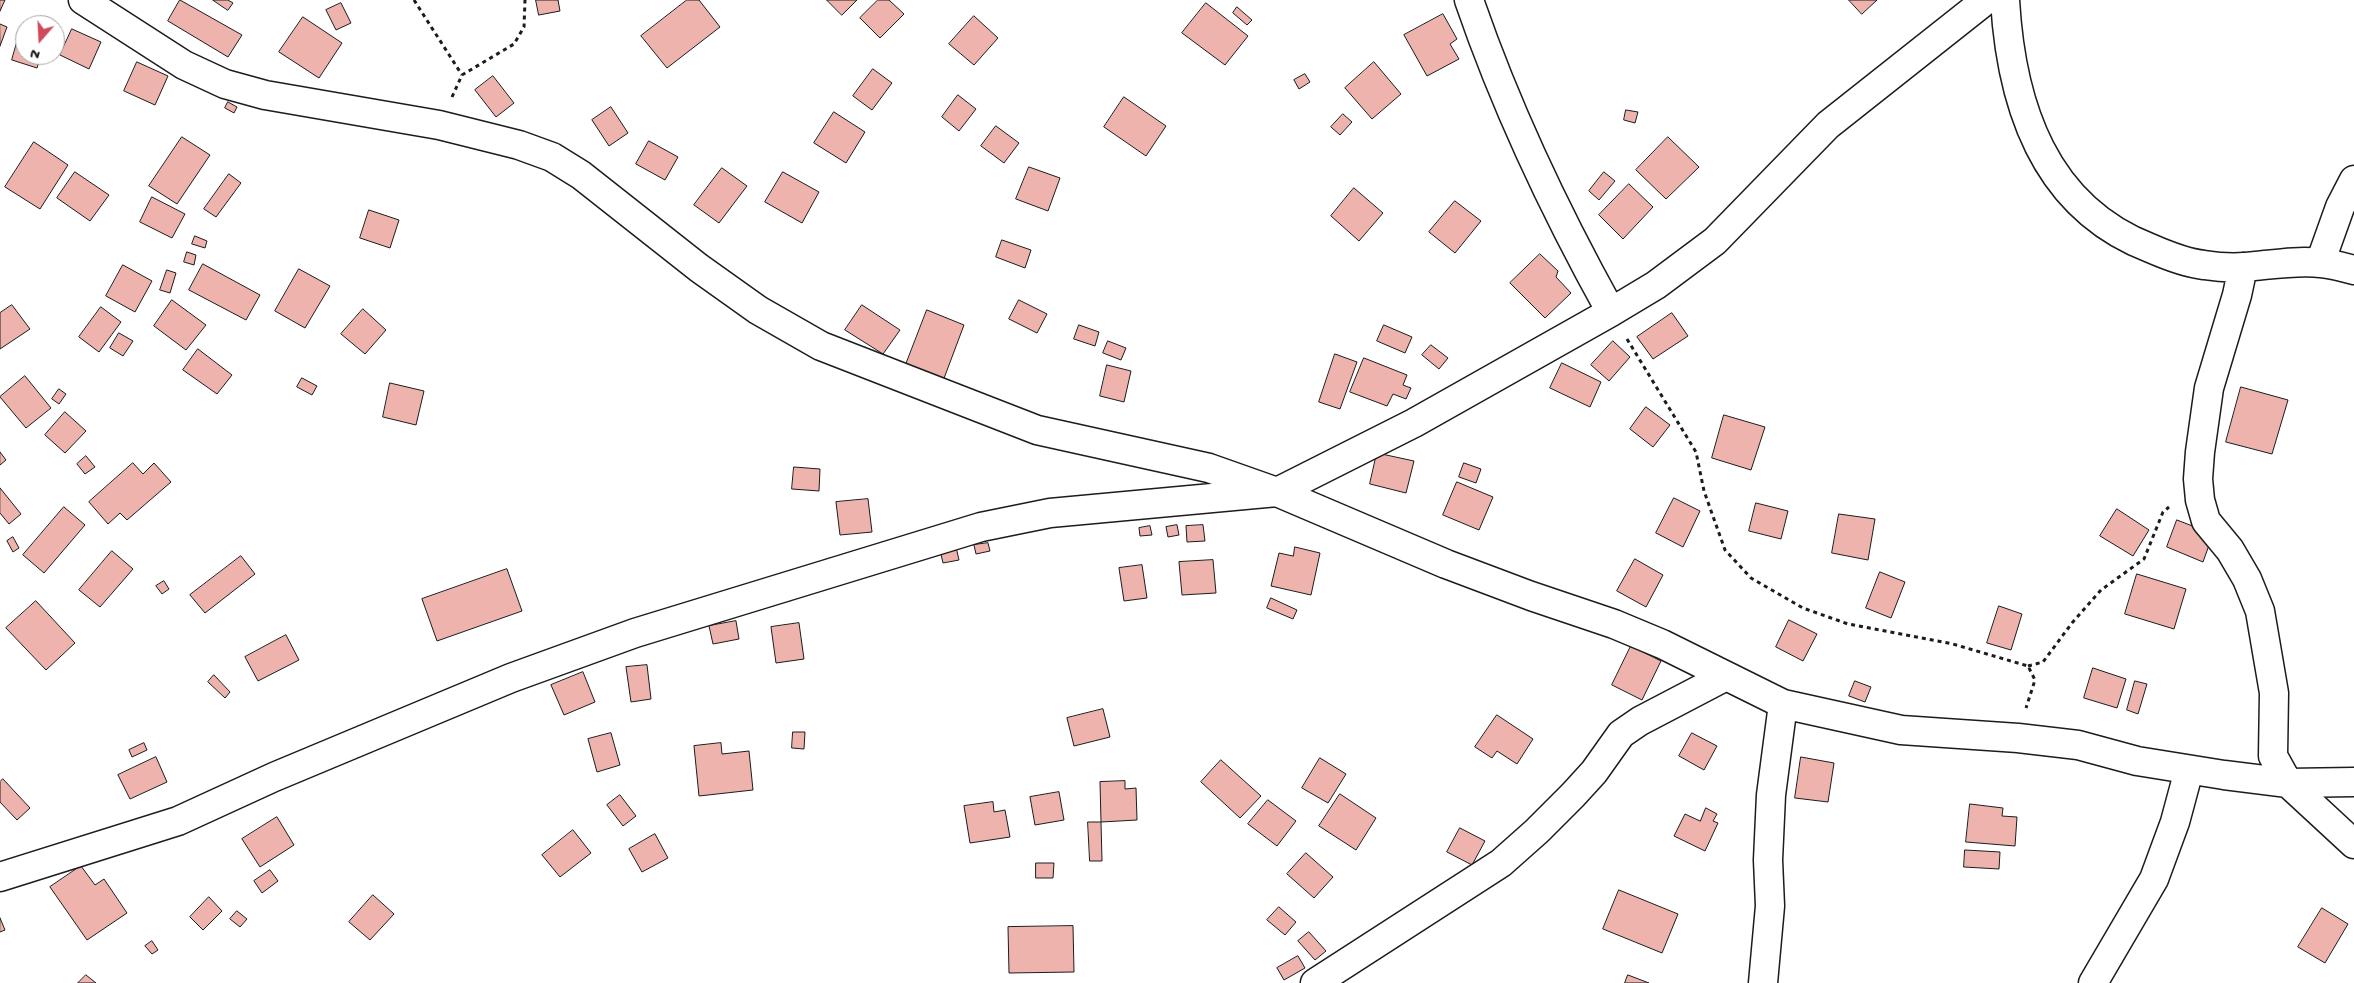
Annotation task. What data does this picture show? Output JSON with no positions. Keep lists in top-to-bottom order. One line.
{"north":"bottom"}
